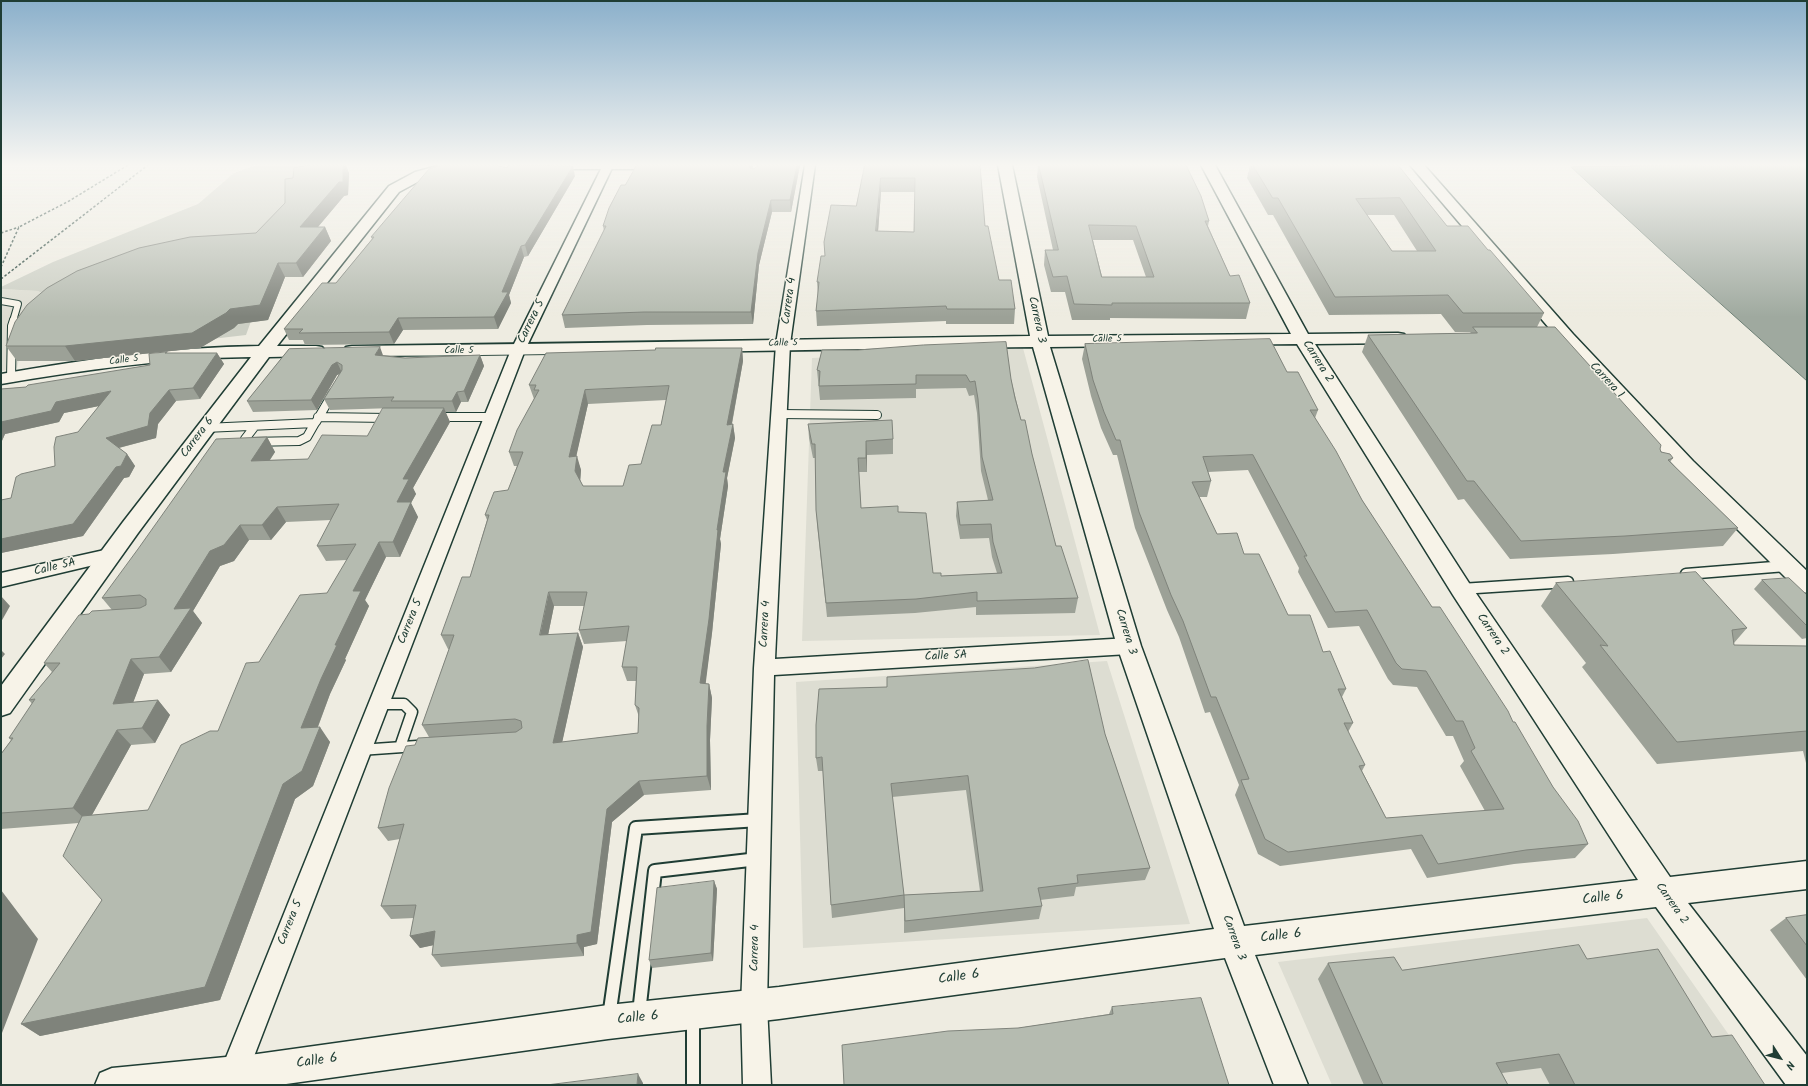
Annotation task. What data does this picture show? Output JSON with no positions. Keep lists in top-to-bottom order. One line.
{"streets":{"street":["Carrera 4","Carrera 3","Carrera 5","Calle 5","Carrera 2","Carrera 1","Carrera 6","Calle 5A","Calle 6"]},"crossings":[["Carrera 4","Calle 5"],["Carrera 4","Calle 5A"],["Carrera 4","Calle 6"],["Carrera 3","Calle 5"],["Carrera 3","Calle 5A"],["Carrera 3","Calle 6"],["Carrera 5","Calle 5"],["Carrera 5","Calle 6"],["Calle 5","Carrera 2"],["Calle 5","Carrera 6"],["Carrera 2","Calle 6"],["Carrera 6","Calle 5A"]],"north":"bottom right"}
